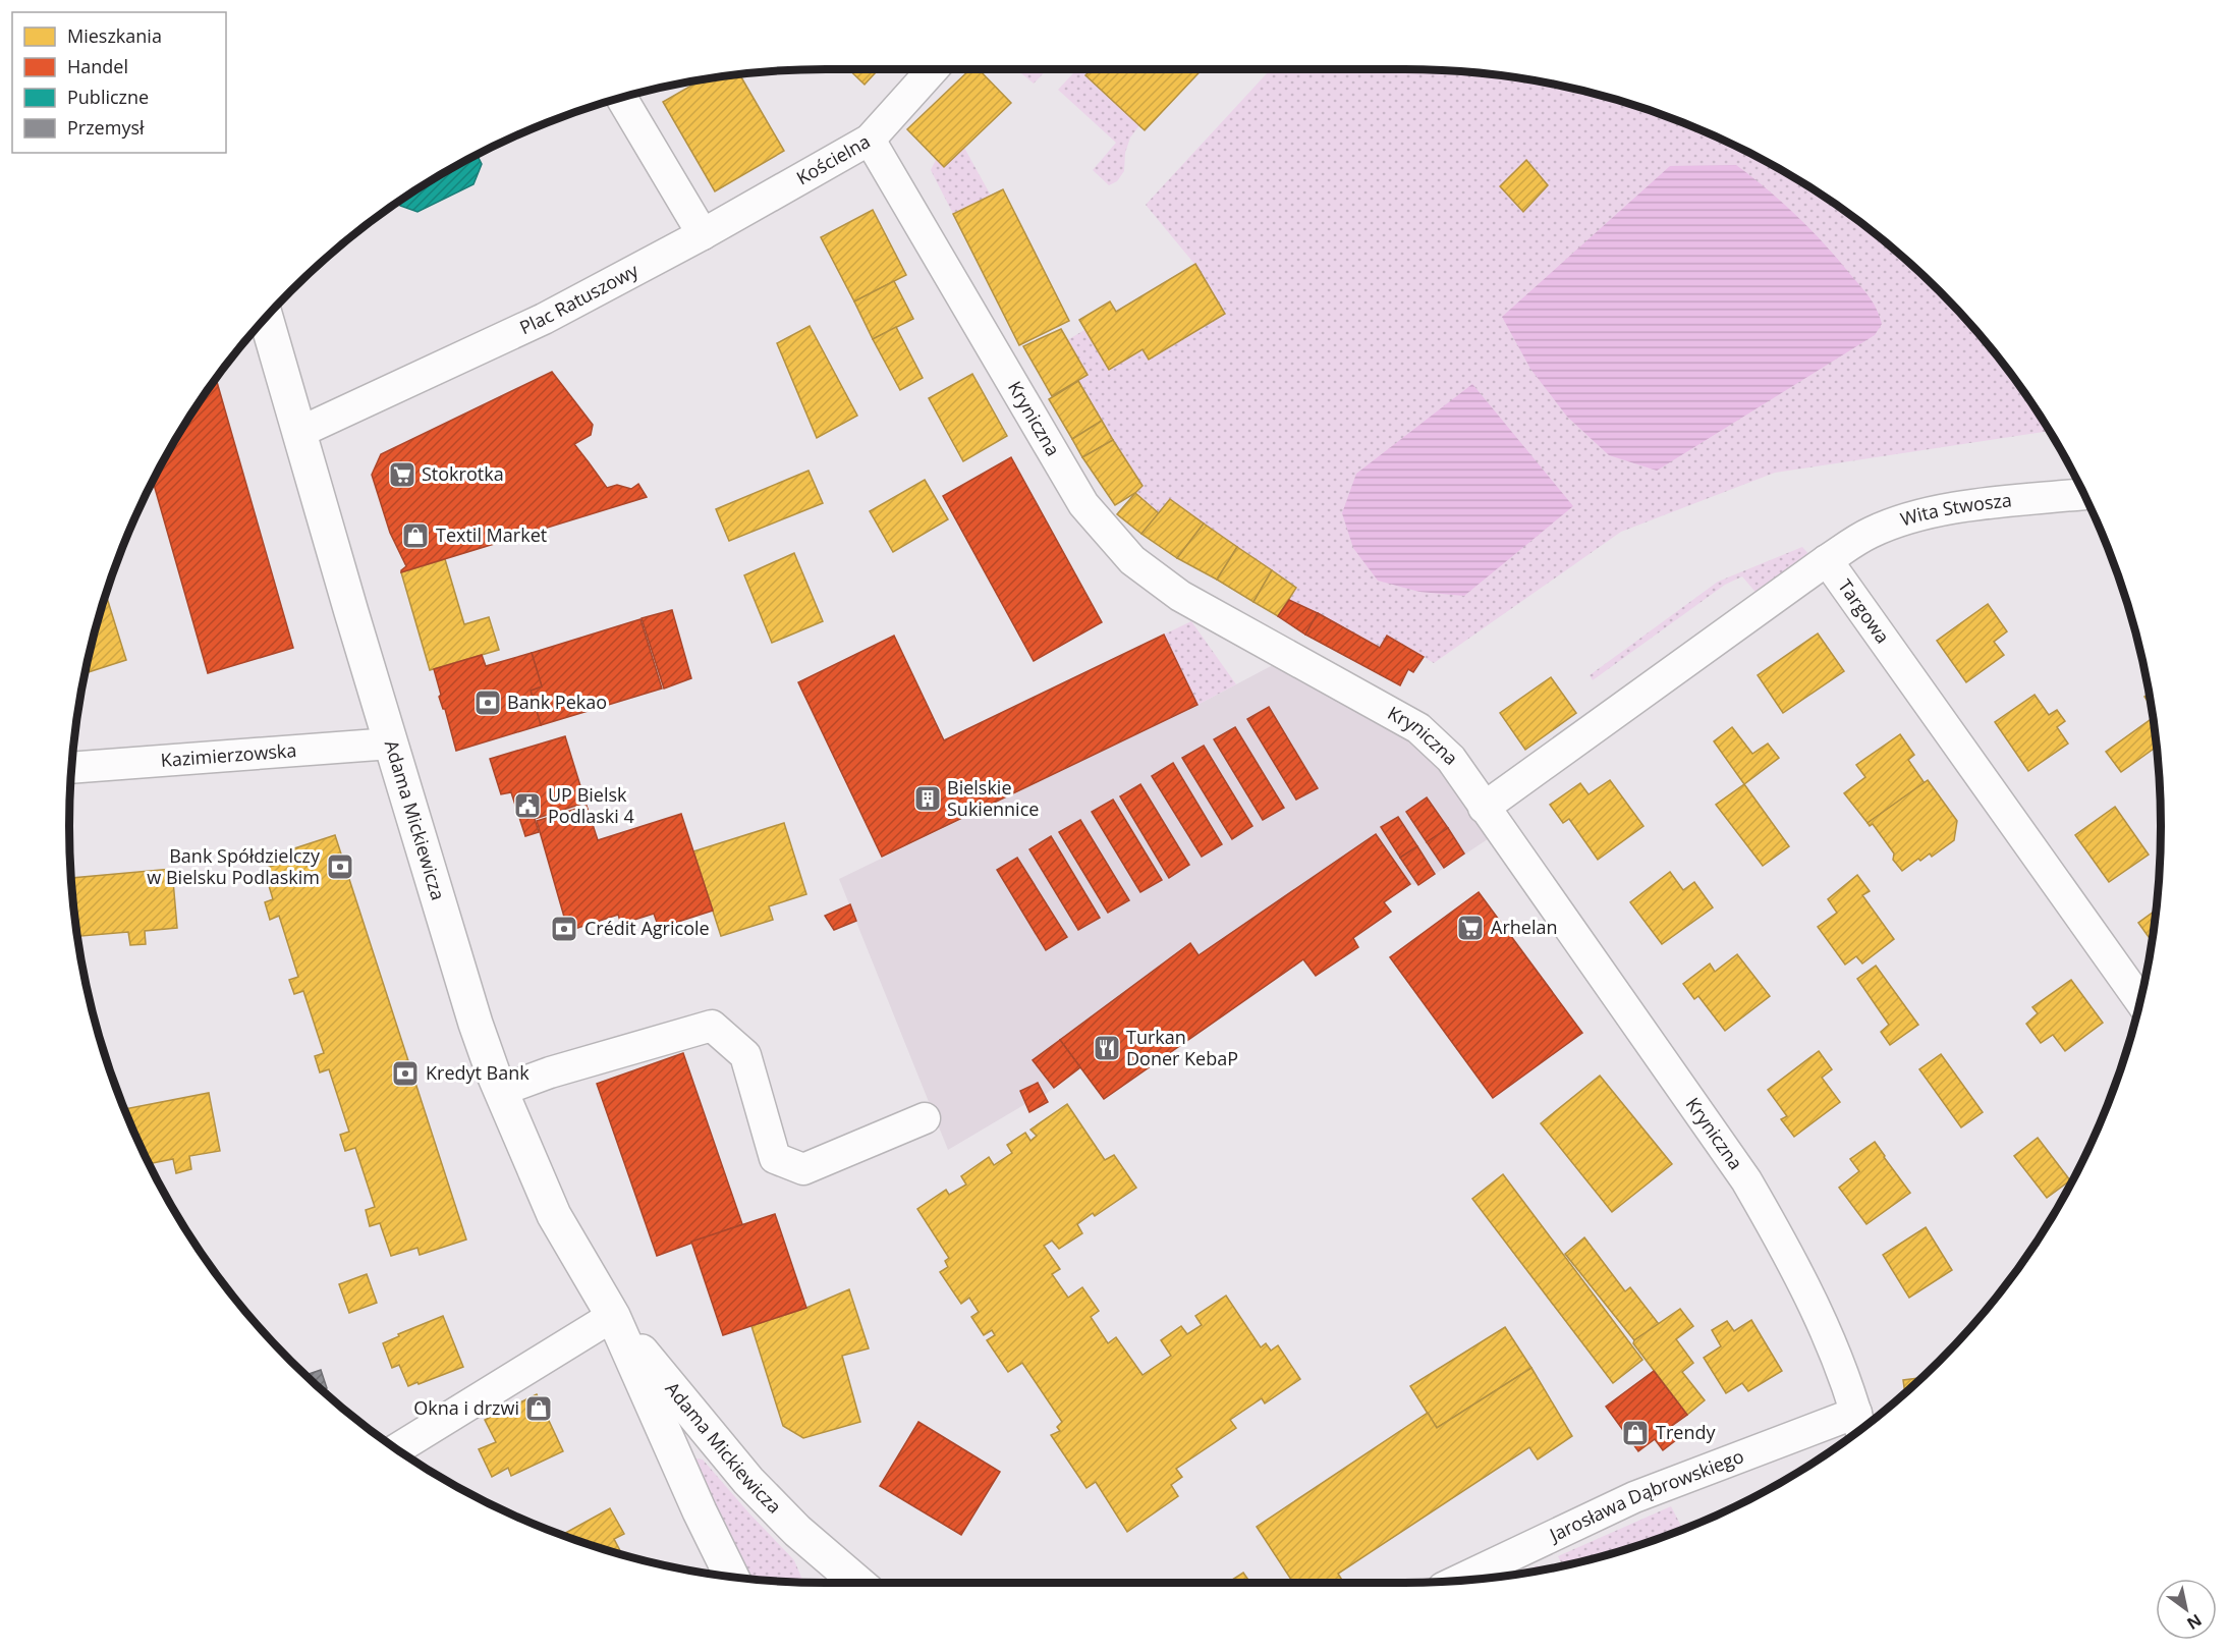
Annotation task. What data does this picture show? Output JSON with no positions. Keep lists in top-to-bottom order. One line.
{"streets":{"main road":["Adama Mickiewicza"],"street":["Kościelna","Plac Ratuszowy","Kryniczna","Wita Stwosza","Targowa","Kazimierzowska","Jarosława Dąbrowskiego"]},"crossings":[["Kościelna","Plac Ratuszowy"],["Kościelna","Kryniczna"],["Plac Ratuszowy","Adama Mickiewicza"],["Kryniczna","Targowa"],["Kryniczna","Jarosława Dąbrowskiego"],["Wita Stwosza","Targowa"],["Kazimierzowska","Adama Mickiewicza"]],"places":{"supermarket":["Stokrotka","Arhelan"],"shop":["Textil Market","Okna i drzwi","Trendy"],"bank":["Bank Pekao","Bank Spółdzielczy w Bielsku Podlaskim","Crédit Agricole","Kredyt Bank"],"building":["Bielskie Sukiennice"],"public building":["UP Bielsk Podlaski 4"],"restaurant":["Turkan Doner KebaP"]},"legend":["Mieszkania","Handel","Publiczne","Przemysł"],"north":"bottom right"}
